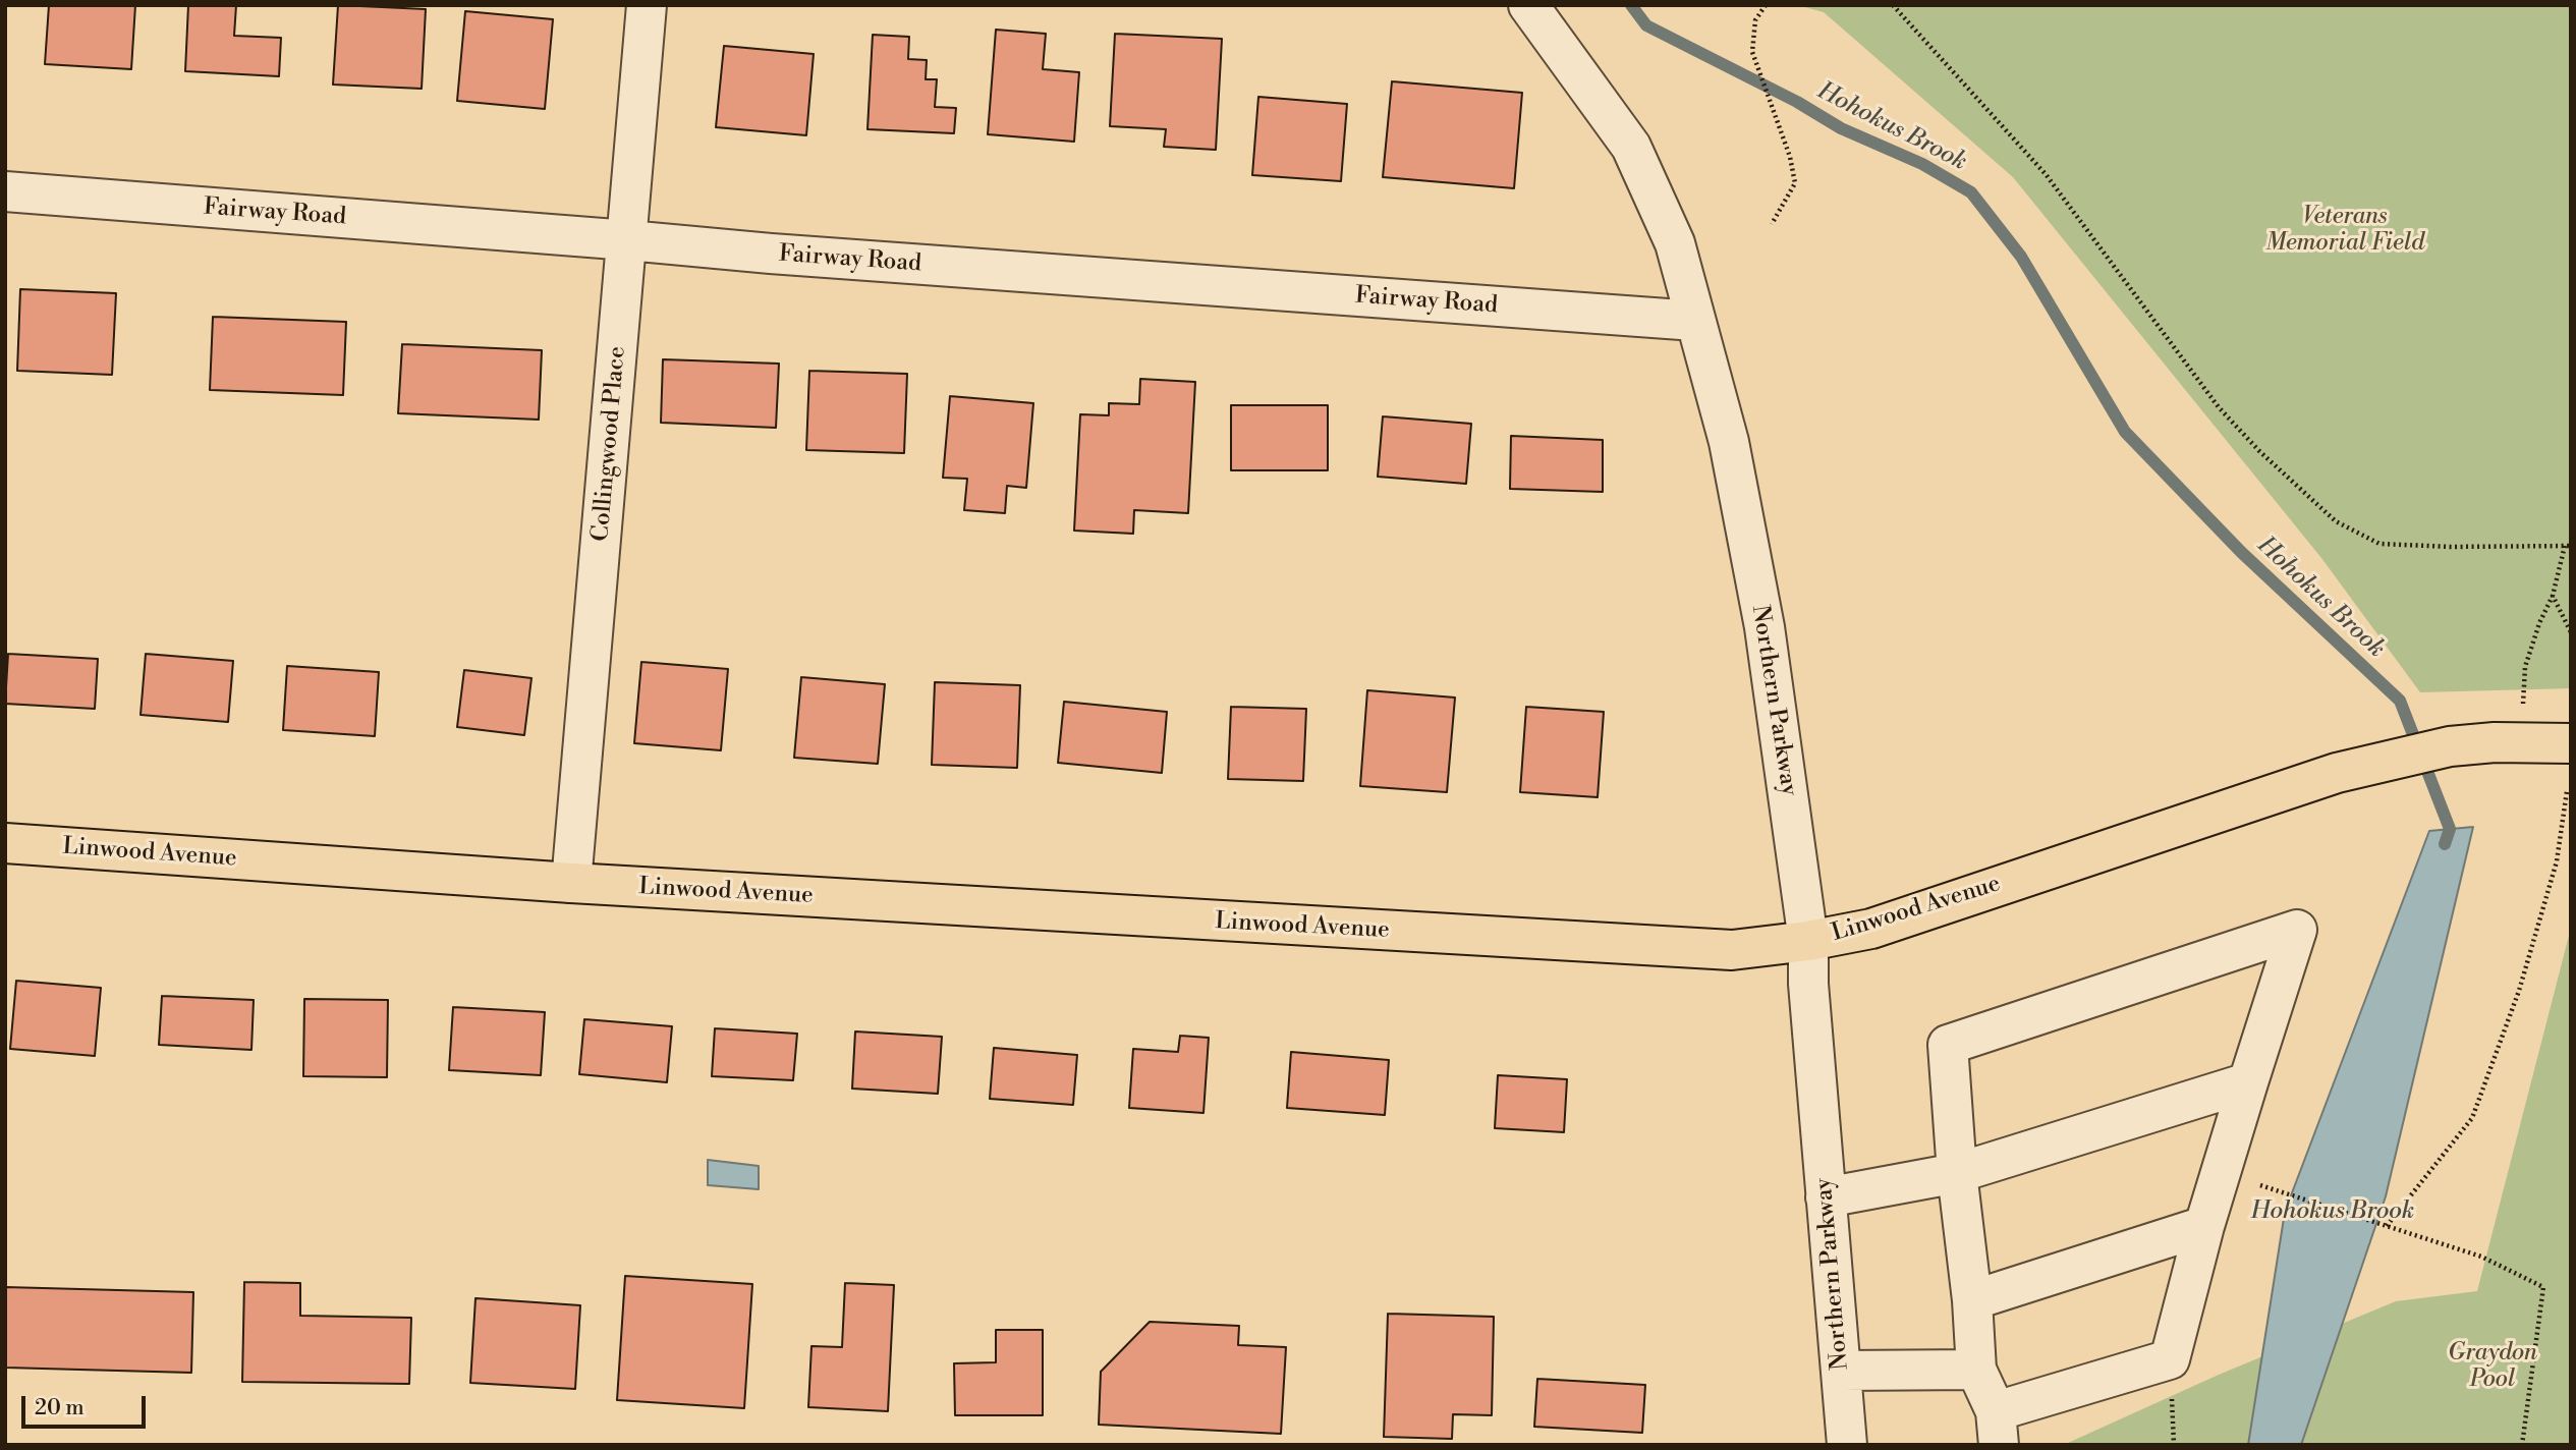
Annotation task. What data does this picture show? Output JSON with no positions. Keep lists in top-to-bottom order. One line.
{"streets":{"main road":["Linwood Avenue"],"street":["Fairway Road","Collingwood Place","Northern Parkway"]},"crossings":[["Fairway Road","Collingwood Place"],["Fairway Road","Northern Parkway"],["Collingwood Place","Linwood Avenue"],["Northern Parkway","Linwood Avenue"]],"water":["Hohokus Brook"],"parks":["Veterans Memorial Field","Graydon Pool"],"scale_bar":"20 m"}
